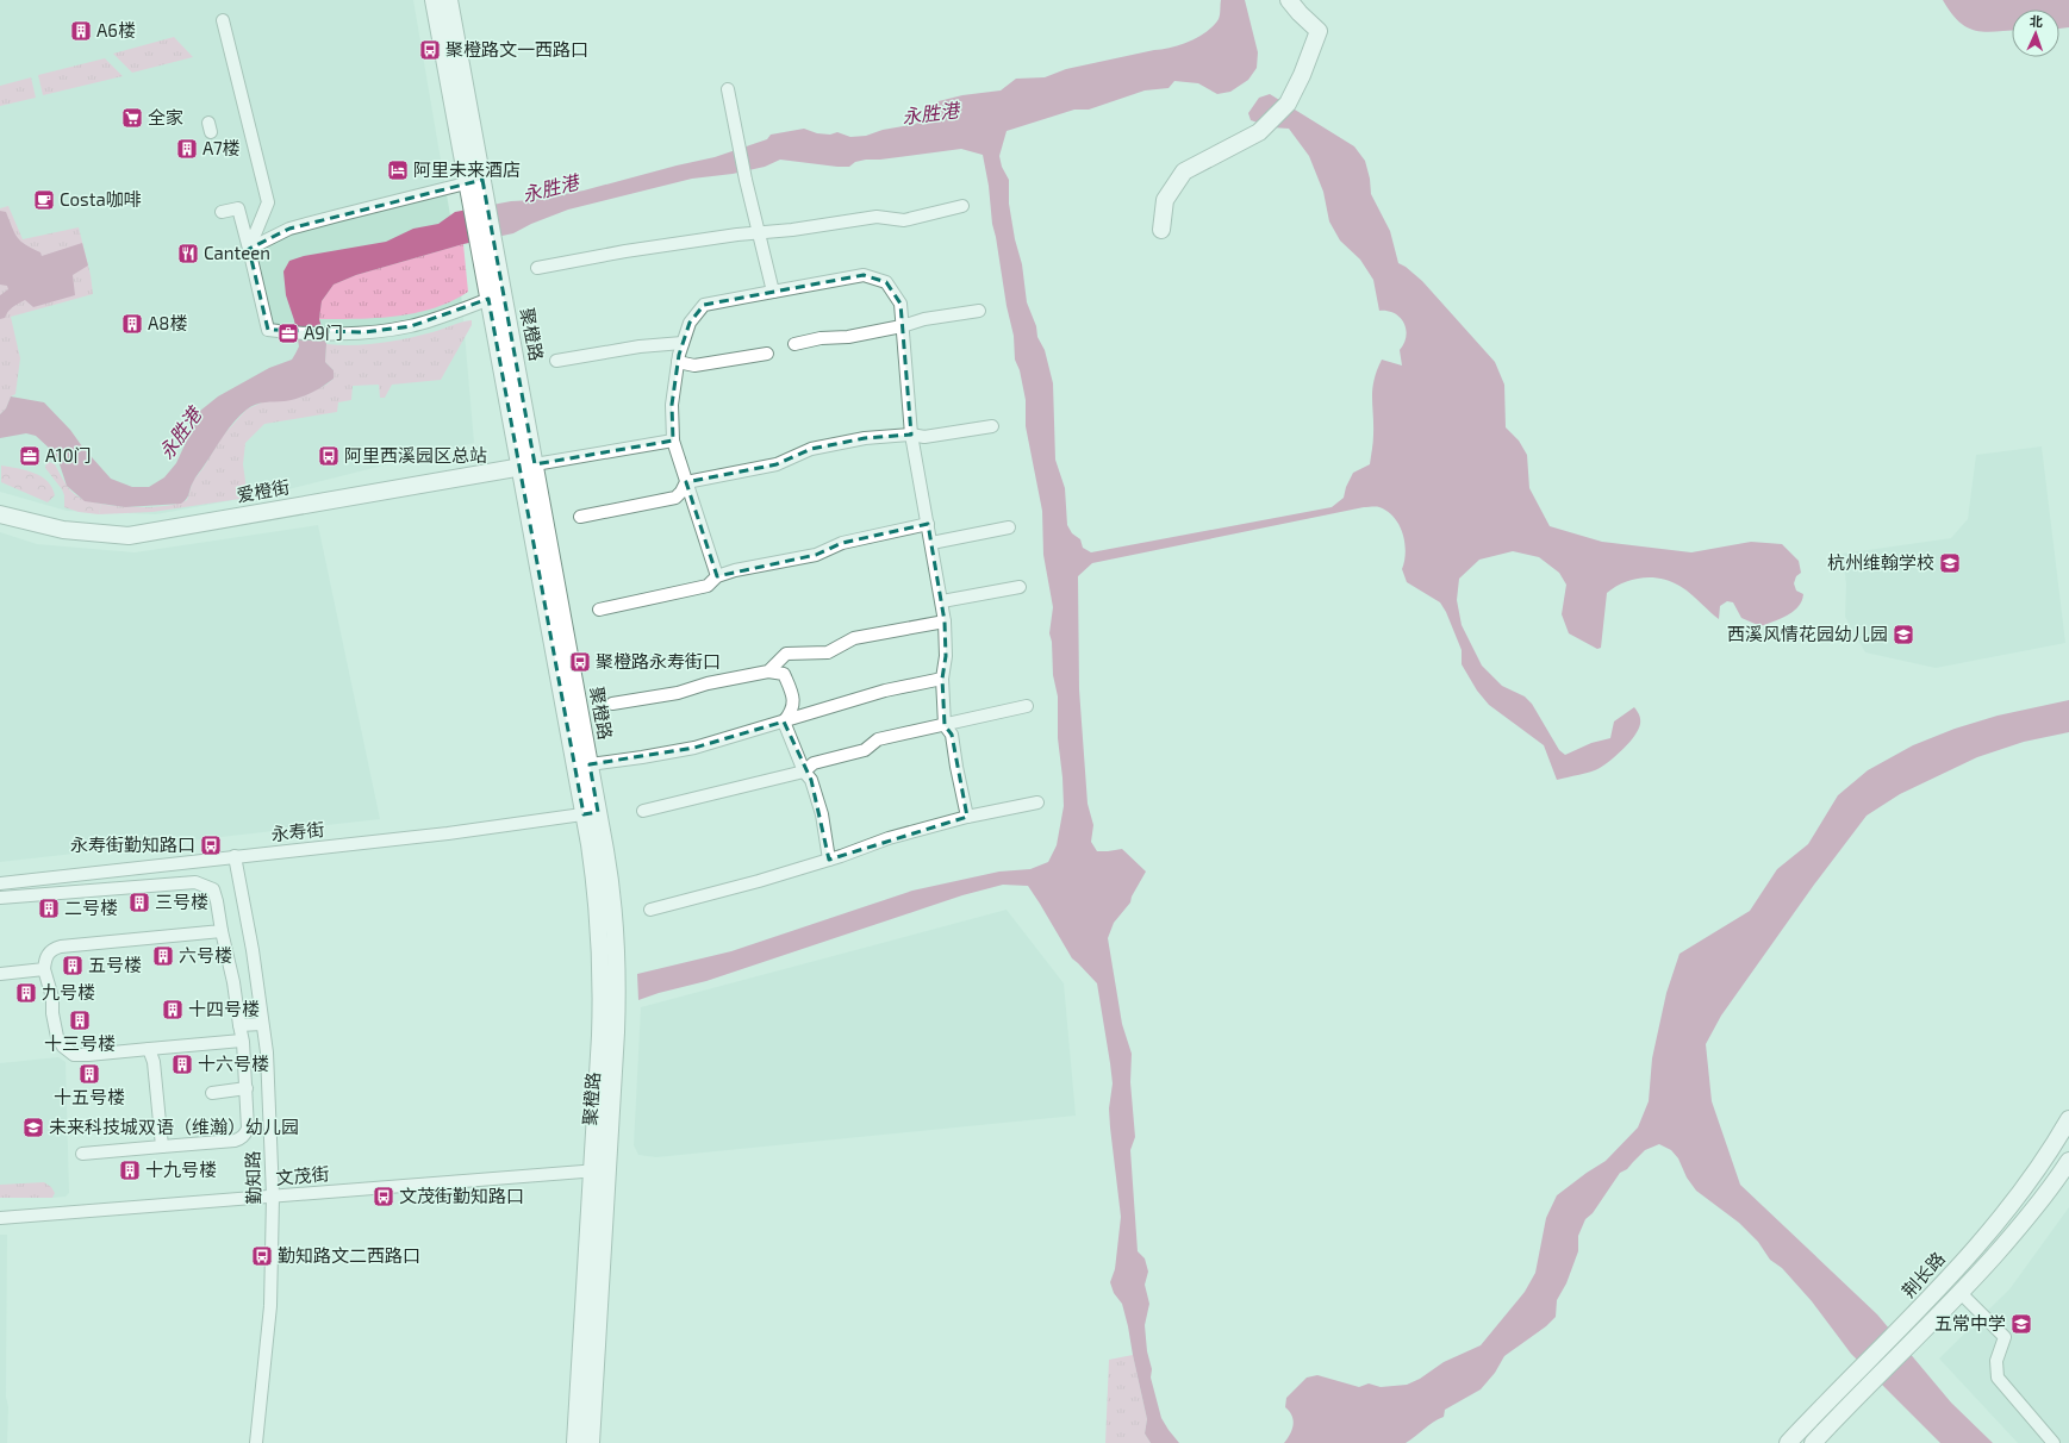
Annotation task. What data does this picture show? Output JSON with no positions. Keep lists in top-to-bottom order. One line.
{"streets":{"street":["聚橙路","爱橙街","永寿街","文茂街","勤知路","荆长路"]},"crossings":[["聚橙路","爱橙街"],["聚橙路","永寿街"],["聚橙路","文茂街"],["永寿街","勤知路"],["文茂街","勤知路"]],"water":["永胜港"],"places":{"building":["A6楼","A7楼","A8楼","三号楼","二号楼","六号楼","五号楼","九号楼","十四号楼","十三号楼","十六号楼","十五号楼","十九号楼"],"bus stop":["聚橙路文一西路口","阿里西溪园区总站","聚橙路永寿街口","永寿街勤知路口","文茂街勤知路口","勤知路文二西路口"],"supermarket":["全家"],"hotel":["阿里未来酒店"],"cafe":["Costa咖啡"],"restaurant":["Canteen"],"office":["A9门","A10门"],"school or university":["杭州维翰学校","西溪风情花园幼儿园","未来科技城双语（维瀚）幼儿园","五常中学"]},"north":"top"}
